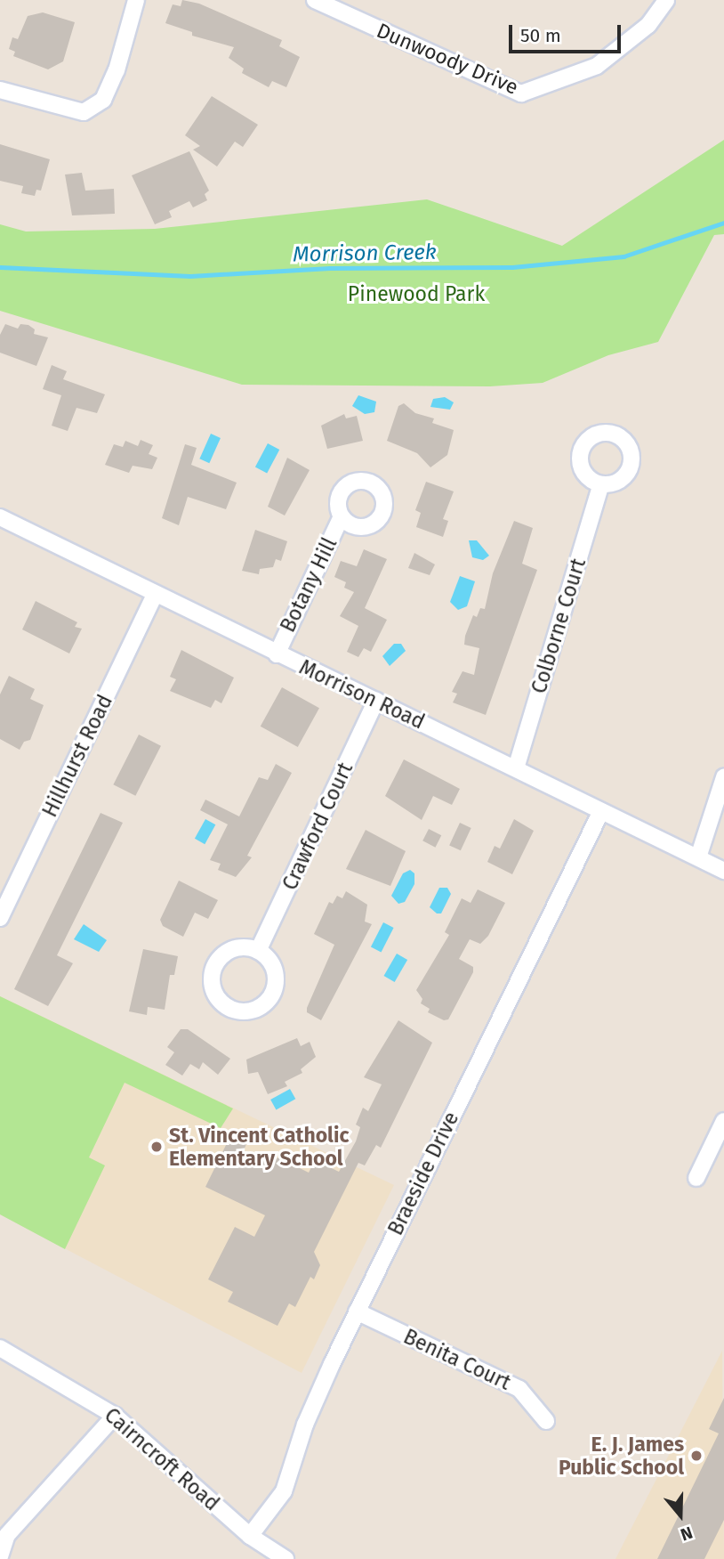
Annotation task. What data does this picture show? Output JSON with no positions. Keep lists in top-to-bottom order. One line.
{"streets":{"street":["Dunwoody Drive","Botany Hill","Colborne Court","Morrison Road","Hillhurst Road","Crawford Court","Braeside Drive","Benita Court","Cairncroft Road"]},"crossings":[["Botany Hill","Morrison Road"],["Colborne Court","Morrison Road"],["Morrison Road","Hillhurst Road"],["Morrison Road","Crawford Court"],["Morrison Road","Braeside Drive"],["Braeside Drive","Benita Court"],["Braeside Drive","Cairncroft Road"]],"water":["Morrison Creek"],"parks":["Pinewood Park"],"places":["St. Vincent Catholic Elementary School","E. J. James Public School"],"scale_bar":"50 m","north":"bottom"}
